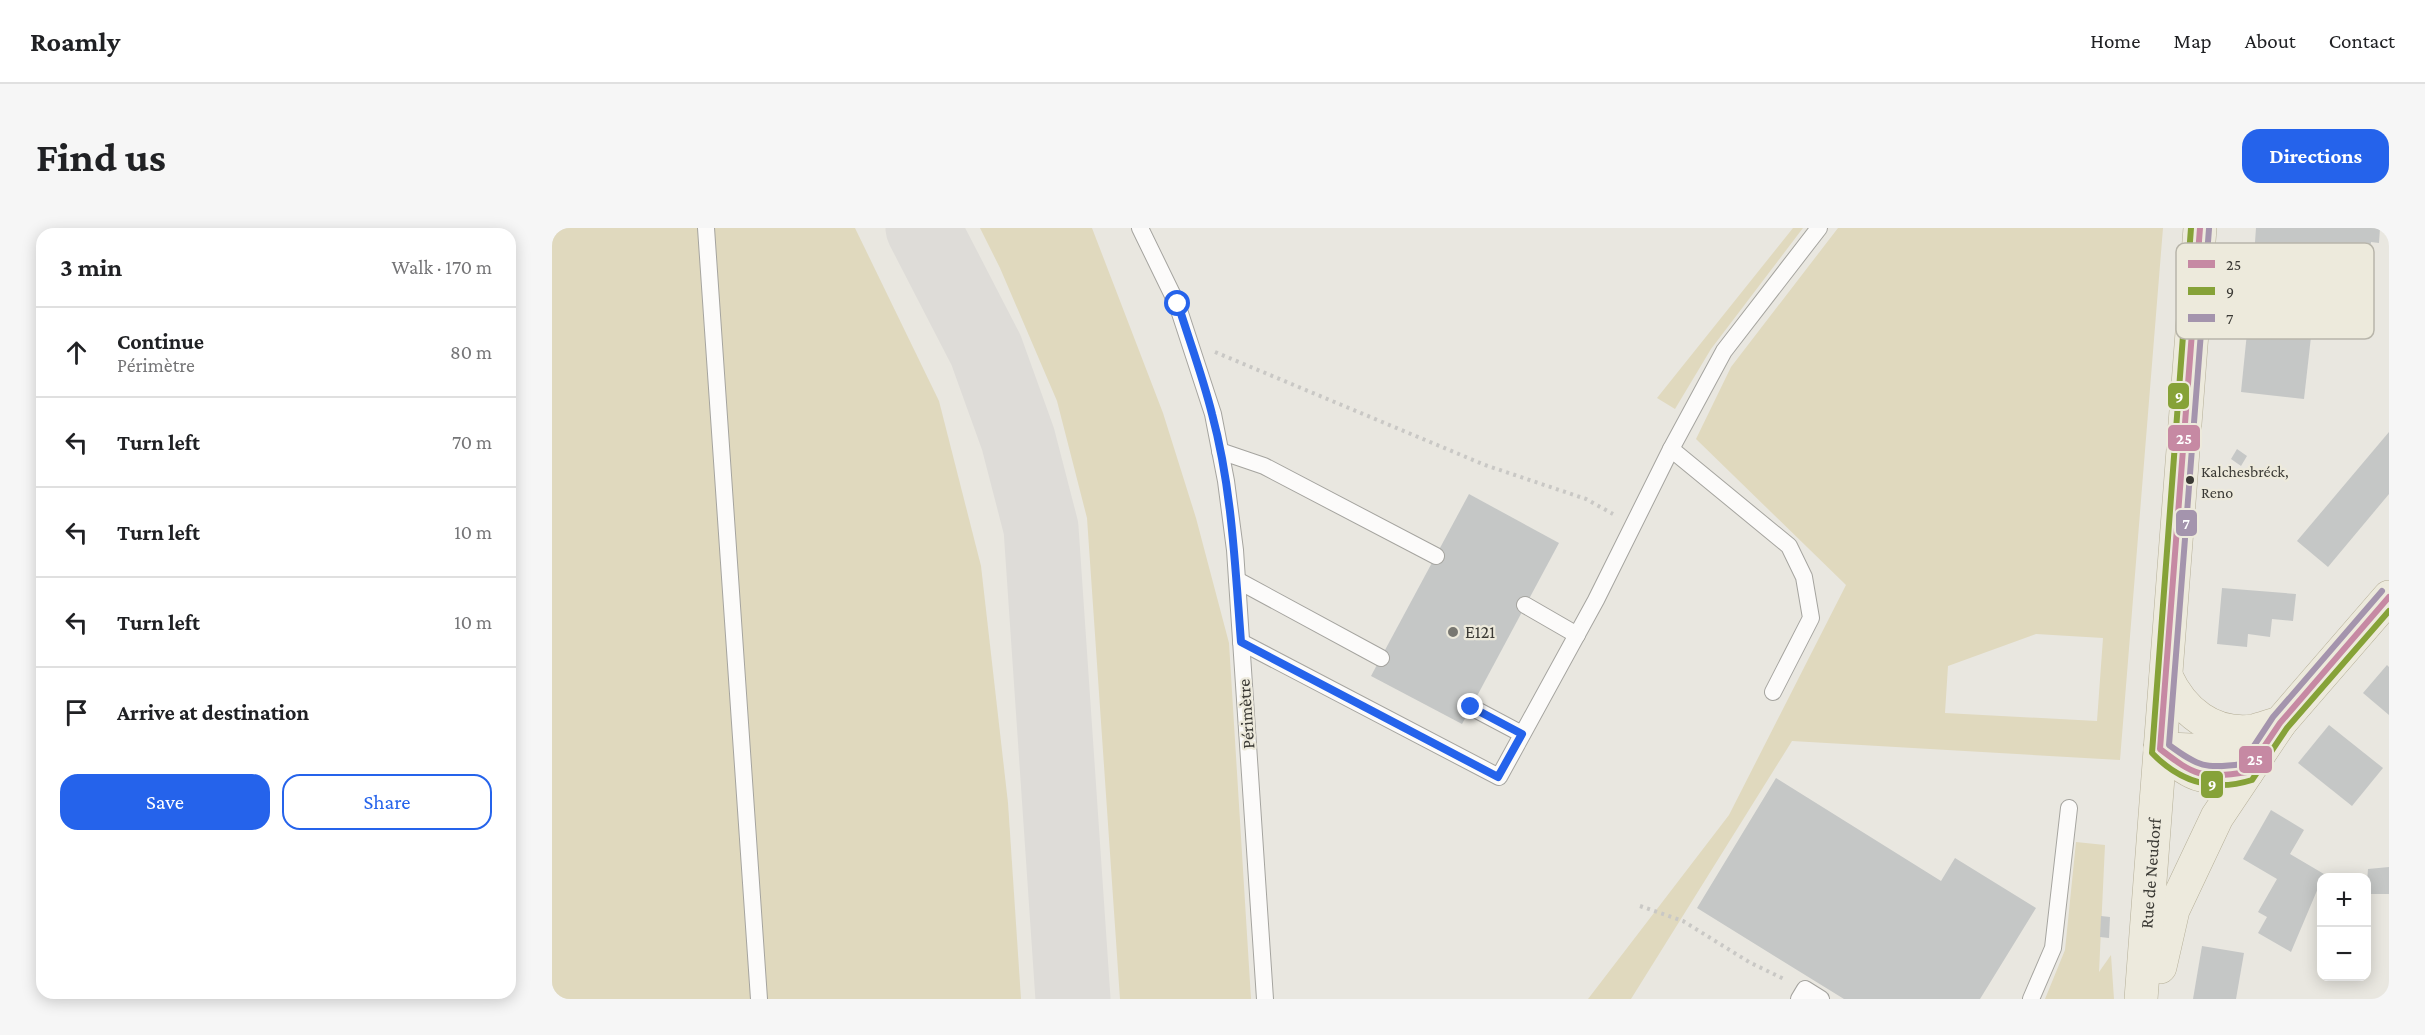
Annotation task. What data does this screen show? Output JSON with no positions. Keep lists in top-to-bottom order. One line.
{"streets":{"main road":["Rue de Neudorf"],"lane":["Périmètre"]},"places":["Kalchesbréck, Reno","E121"],"lines":["transit line 25","transit line 9","transit line 7"],"legend":["25","9","7"],"page":{"header":"Roamly","nav":["Home","Map","About","Contact"],"buttons":["Directions",["Save","Share"]],"title":"Find us","heading":["3 min","Walk · 170 m"],"list":[["Continue","Périmètre","80 m"],["Turn left","70 m"],["Turn left","10 m"],["Turn left","10 m"],"Arrive at destination"],"map_buttons":["+","−"]}}
